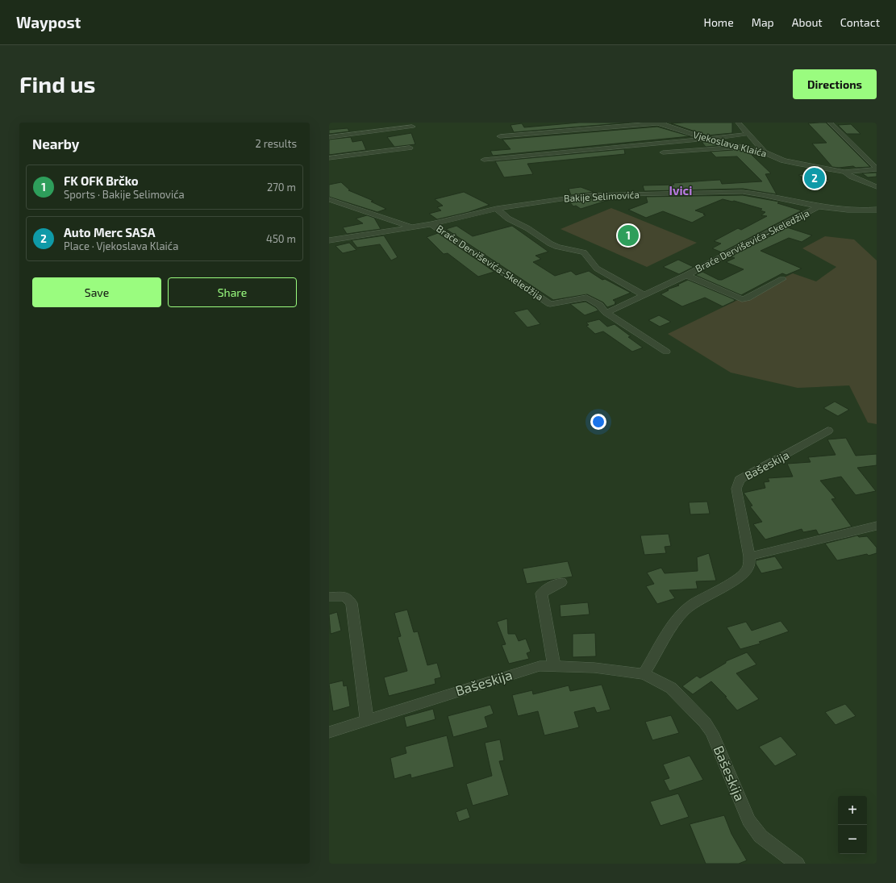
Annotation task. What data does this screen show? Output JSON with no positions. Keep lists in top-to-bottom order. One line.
{"streets":{"street":["Vjekoslava Klaića","Bakije Selimovića","Braće Derviševića-Skeledžija","Bašeskija"]},"crossings":[["Bakije Selimovića","Braće Derviševića-Skeledžija"]],"districts":["Ivici"],"page":{"header":"Waypost","nav":["Home","Map","About","Contact"],"buttons":["Directions",["Save","Share"]],"title":"Find us","heading":["Nearby","2 results"],"list":[{"mark":"1","name":"FK OFK Brčko","note":"Sports · Bakije Selimovića","value":"270 m"},{"mark":"2","name":"Auto Merc SASA","note":"Place · Vjekoslava Klaića","value":"450 m"}],"pins":["2","1"],"map_buttons":["+","−"]}}
